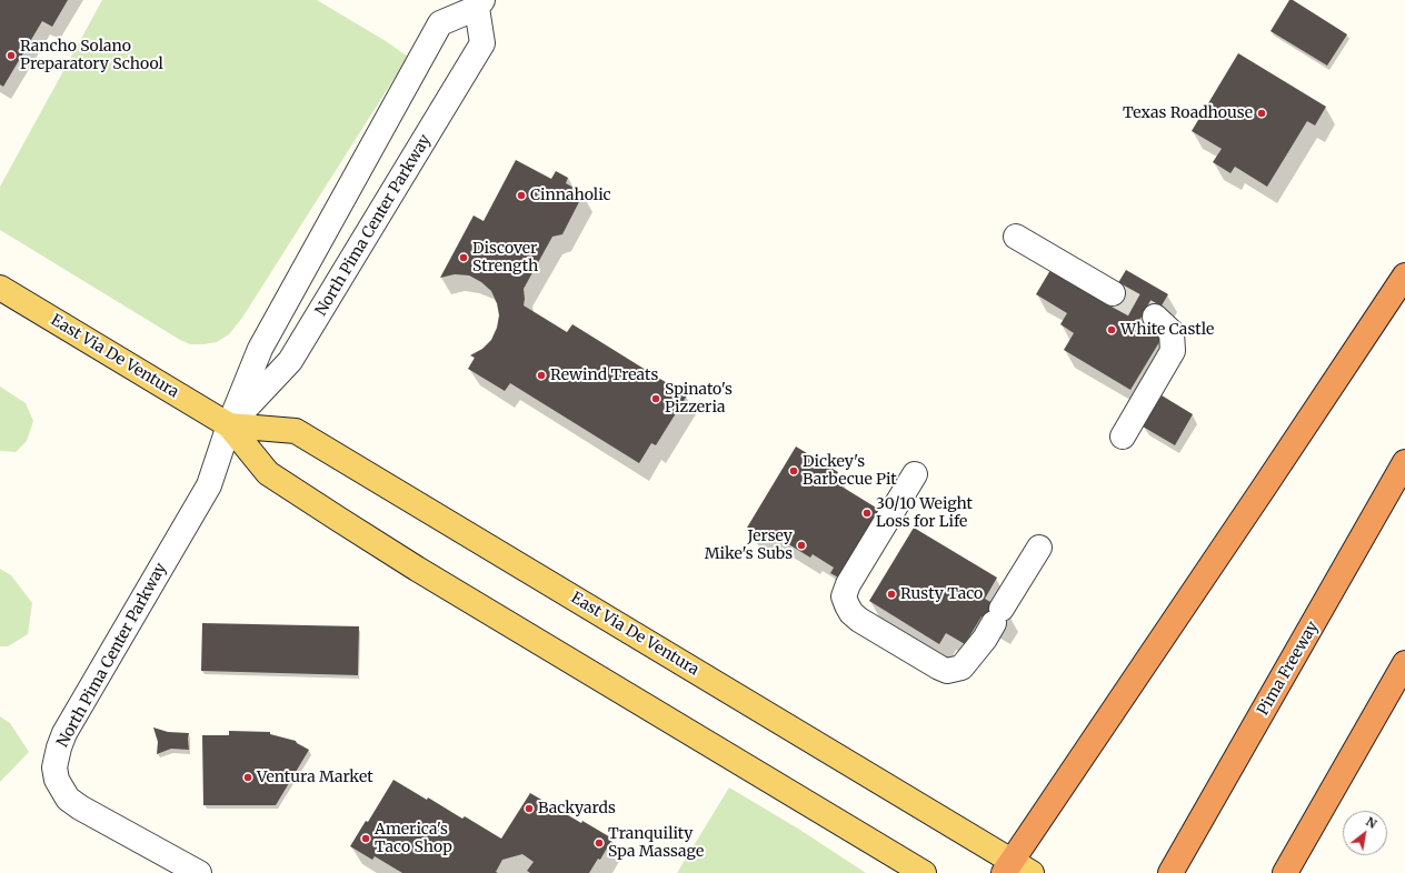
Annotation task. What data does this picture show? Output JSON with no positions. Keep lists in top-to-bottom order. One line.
{"streets":{"highway":["Pima Freeway"],"main road":["East Via De Ventura"],"street":["North Pima Center Parkway"]},"crossings":[["North Pima Center Parkway","East Via De Ventura"]],"places":["Rancho Solano Preparatory School","Texas Roadhouse","Cinnaholic","Discover Strength","White Castle","Rewind Treats","Spinato's Pizzeria","Dickey's Barbecue Pit","30/10 Weight Loss for Life","Jersey Mike's Subs","Rusty Taco","Ventura Market","Backyards","America's Taco Shop","Tranquility Spa Massage"],"north":"top right"}
